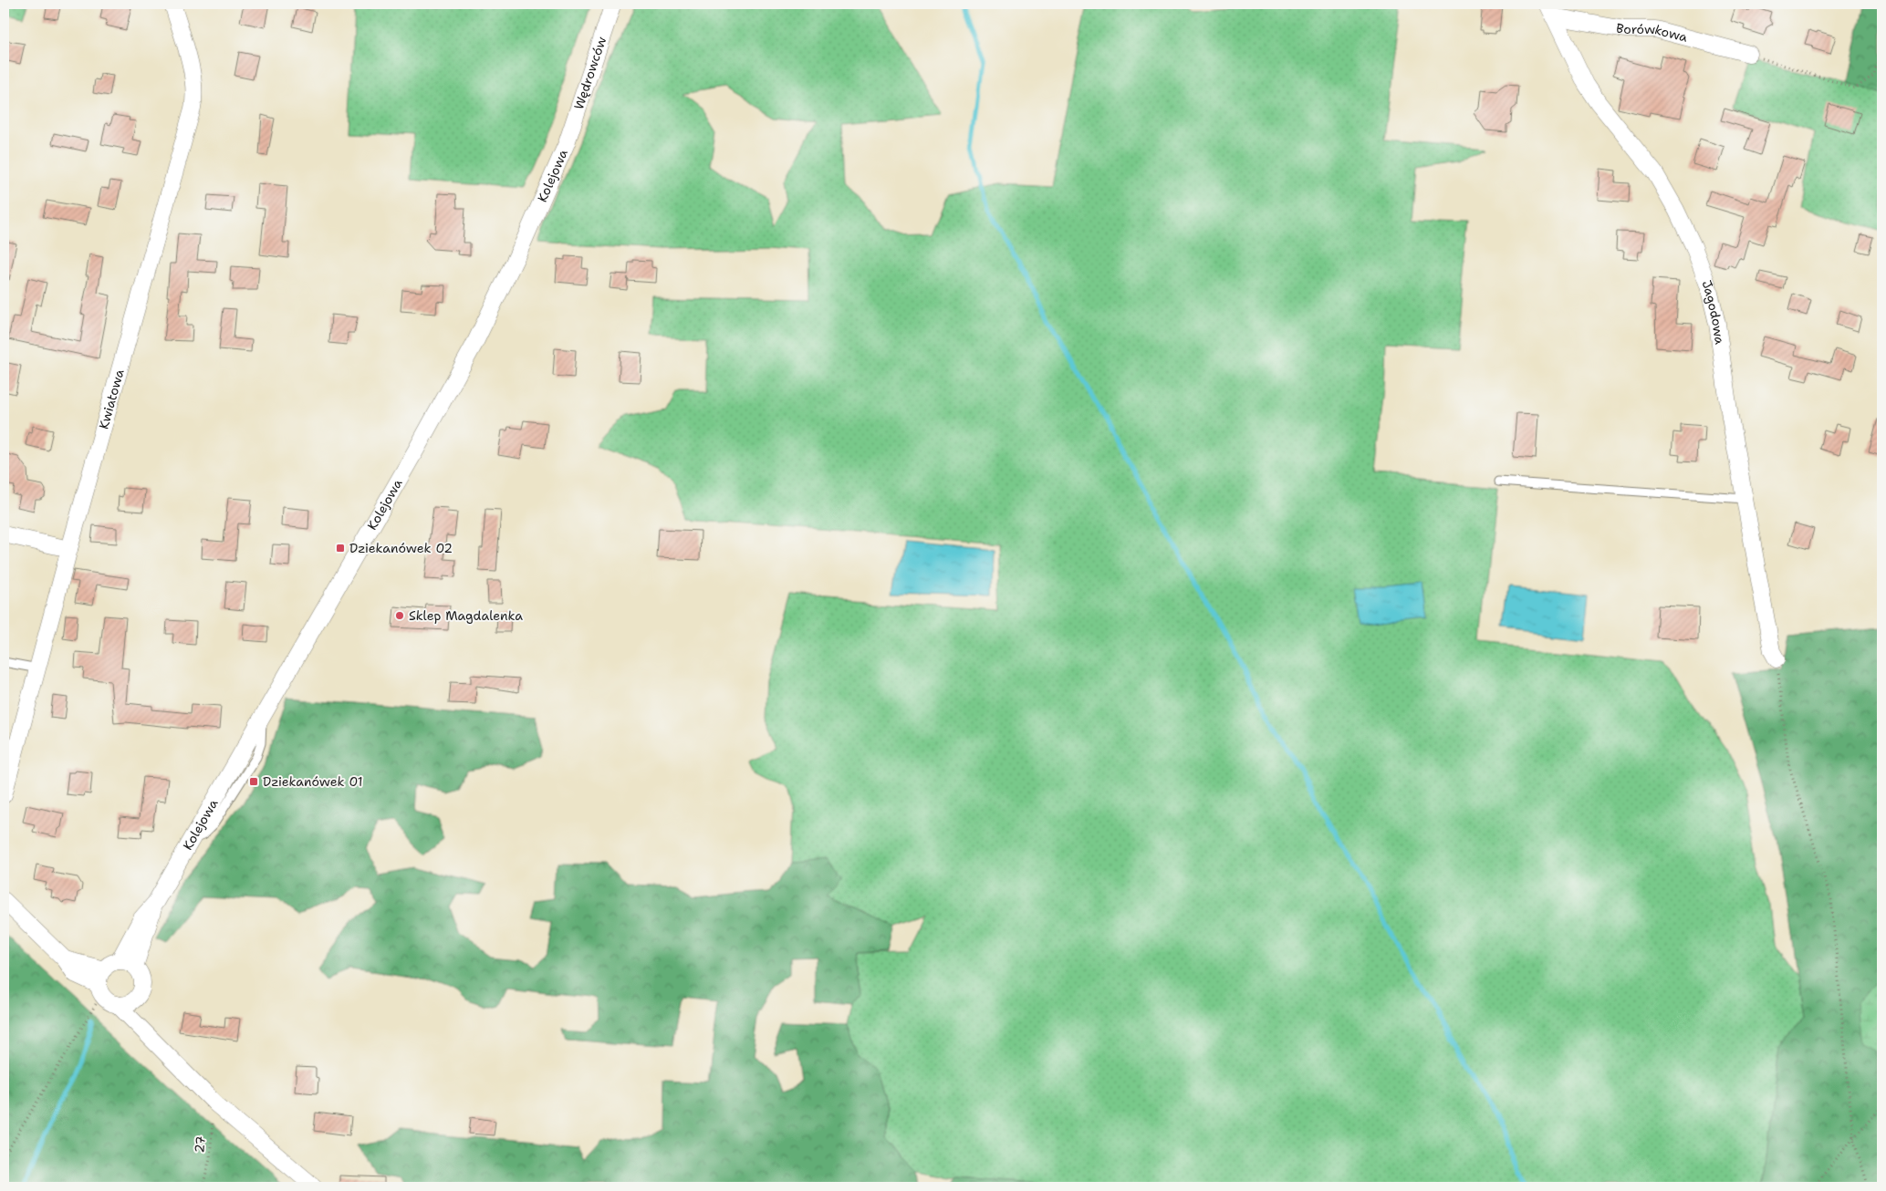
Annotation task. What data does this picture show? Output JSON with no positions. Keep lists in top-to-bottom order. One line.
{"streets":{"street":["Borówkowa","Wędrowców","Kolejowa","Jagodowa","Kwiatowa"],"path":["27"]},"crossings":[["Borówkowa","Jagodowa"],["Wędrowców","Kolejowa"]],"places":{"transit":["Dziekanówek 02","Dziekanówek 01"],"other":["Sklep Magdalenka"]}}
